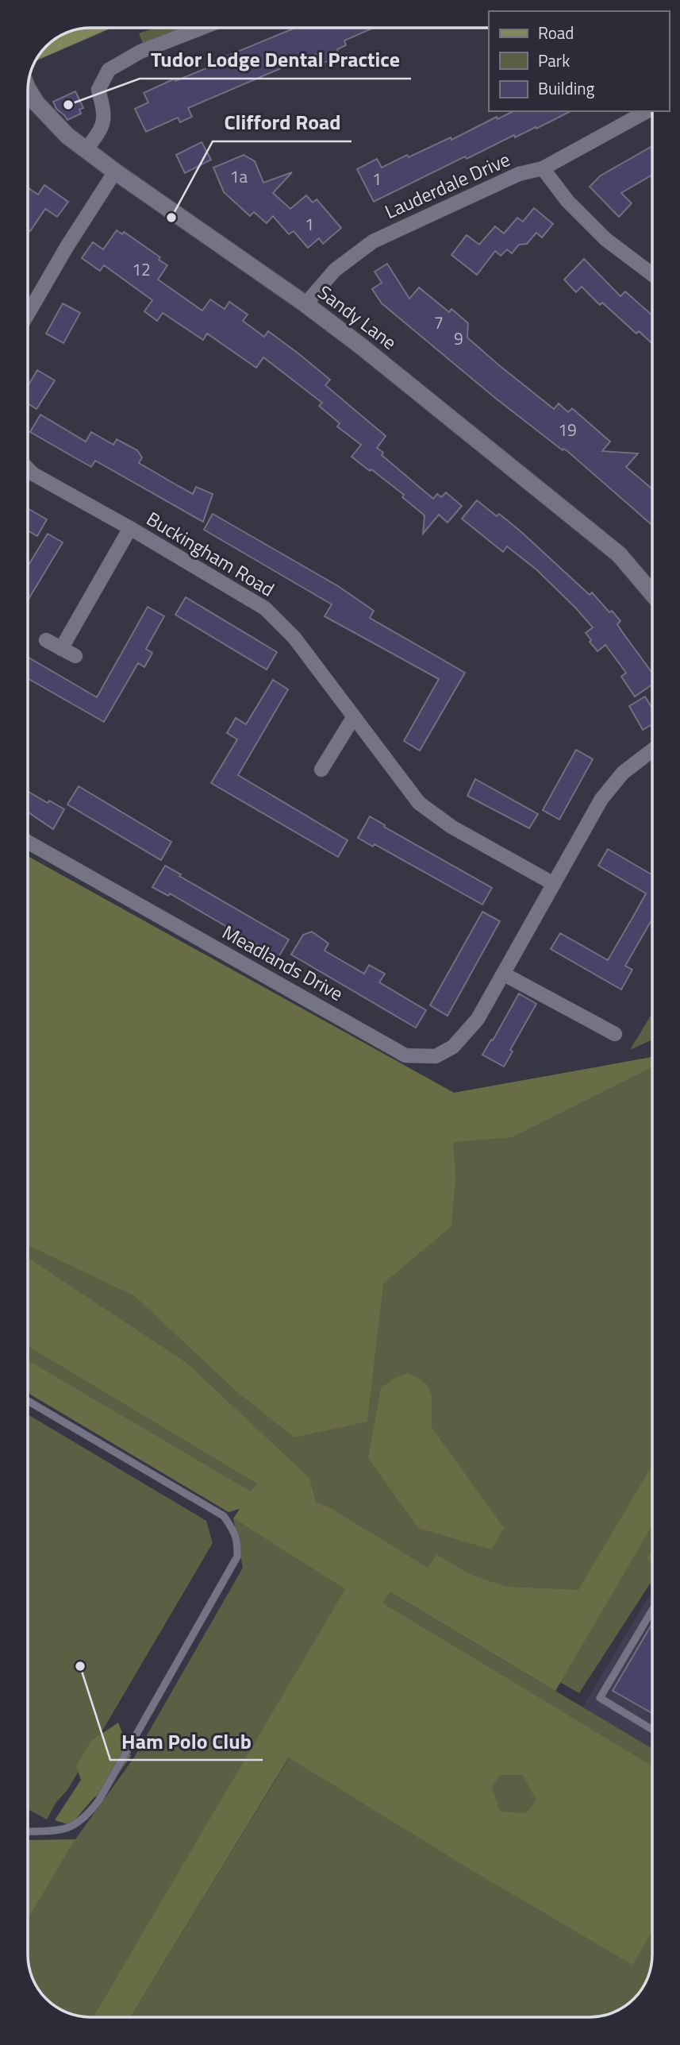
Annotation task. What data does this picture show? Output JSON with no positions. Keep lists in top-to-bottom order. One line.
{"streets":{"street":["Lauderdale Drive","Sandy Lane","Buckingham Road","Meadlands Drive"]},"crossings":[["Lauderdale Drive","Sandy Lane"],["Buckingham Road","Meadlands Drive"]],"places":["Tudor Lodge Dental Practice","Clifford Road","Ham Polo Club"],"house_numbers":["1a","1","1","12","7","9","19"],"legend":["Road","Park","Building"]}
